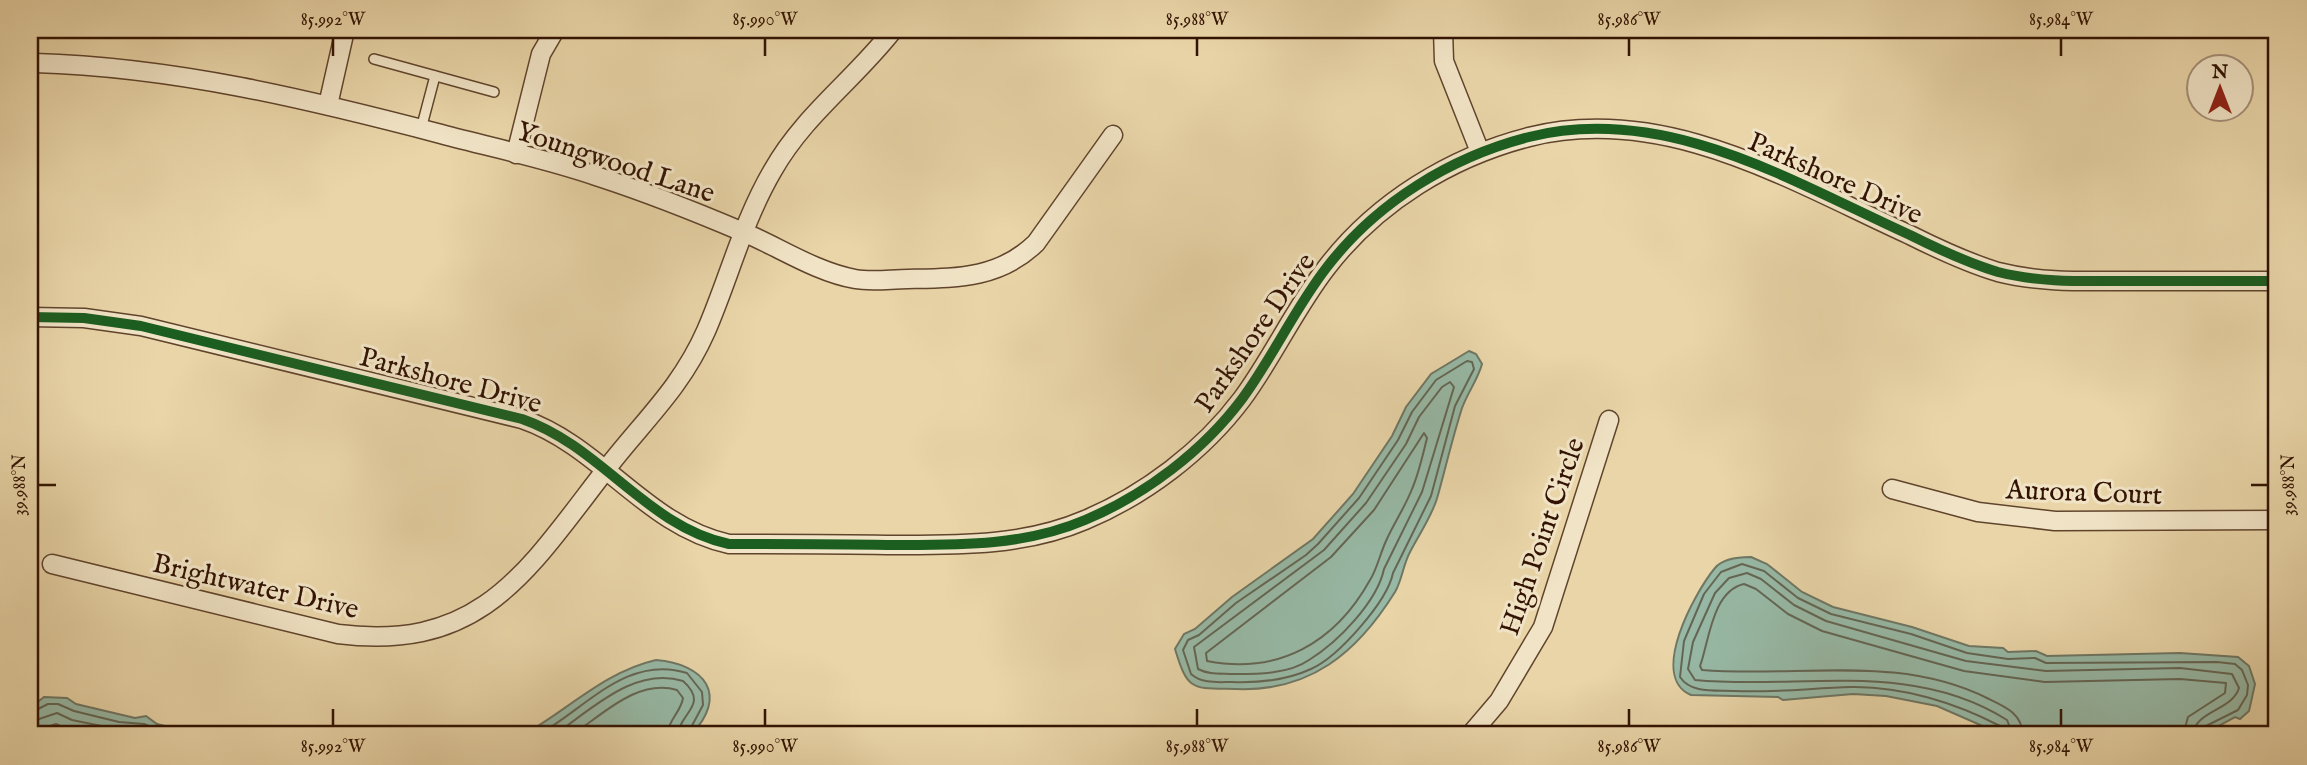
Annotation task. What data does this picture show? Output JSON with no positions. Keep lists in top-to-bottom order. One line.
{"streets":{"street":["Youngwood Lane","Parkshore Drive","Aurora Court","High Point Circle","Brightwater Drive"]},"crossings":[["Youngwood Lane","Brightwater Drive"],["Parkshore Drive","Brightwater Drive"]],"north":"top","coordinates":["85.992°W","85.990°W","85.988°W","85.986°W","85.984°W","39.988°N"]}
